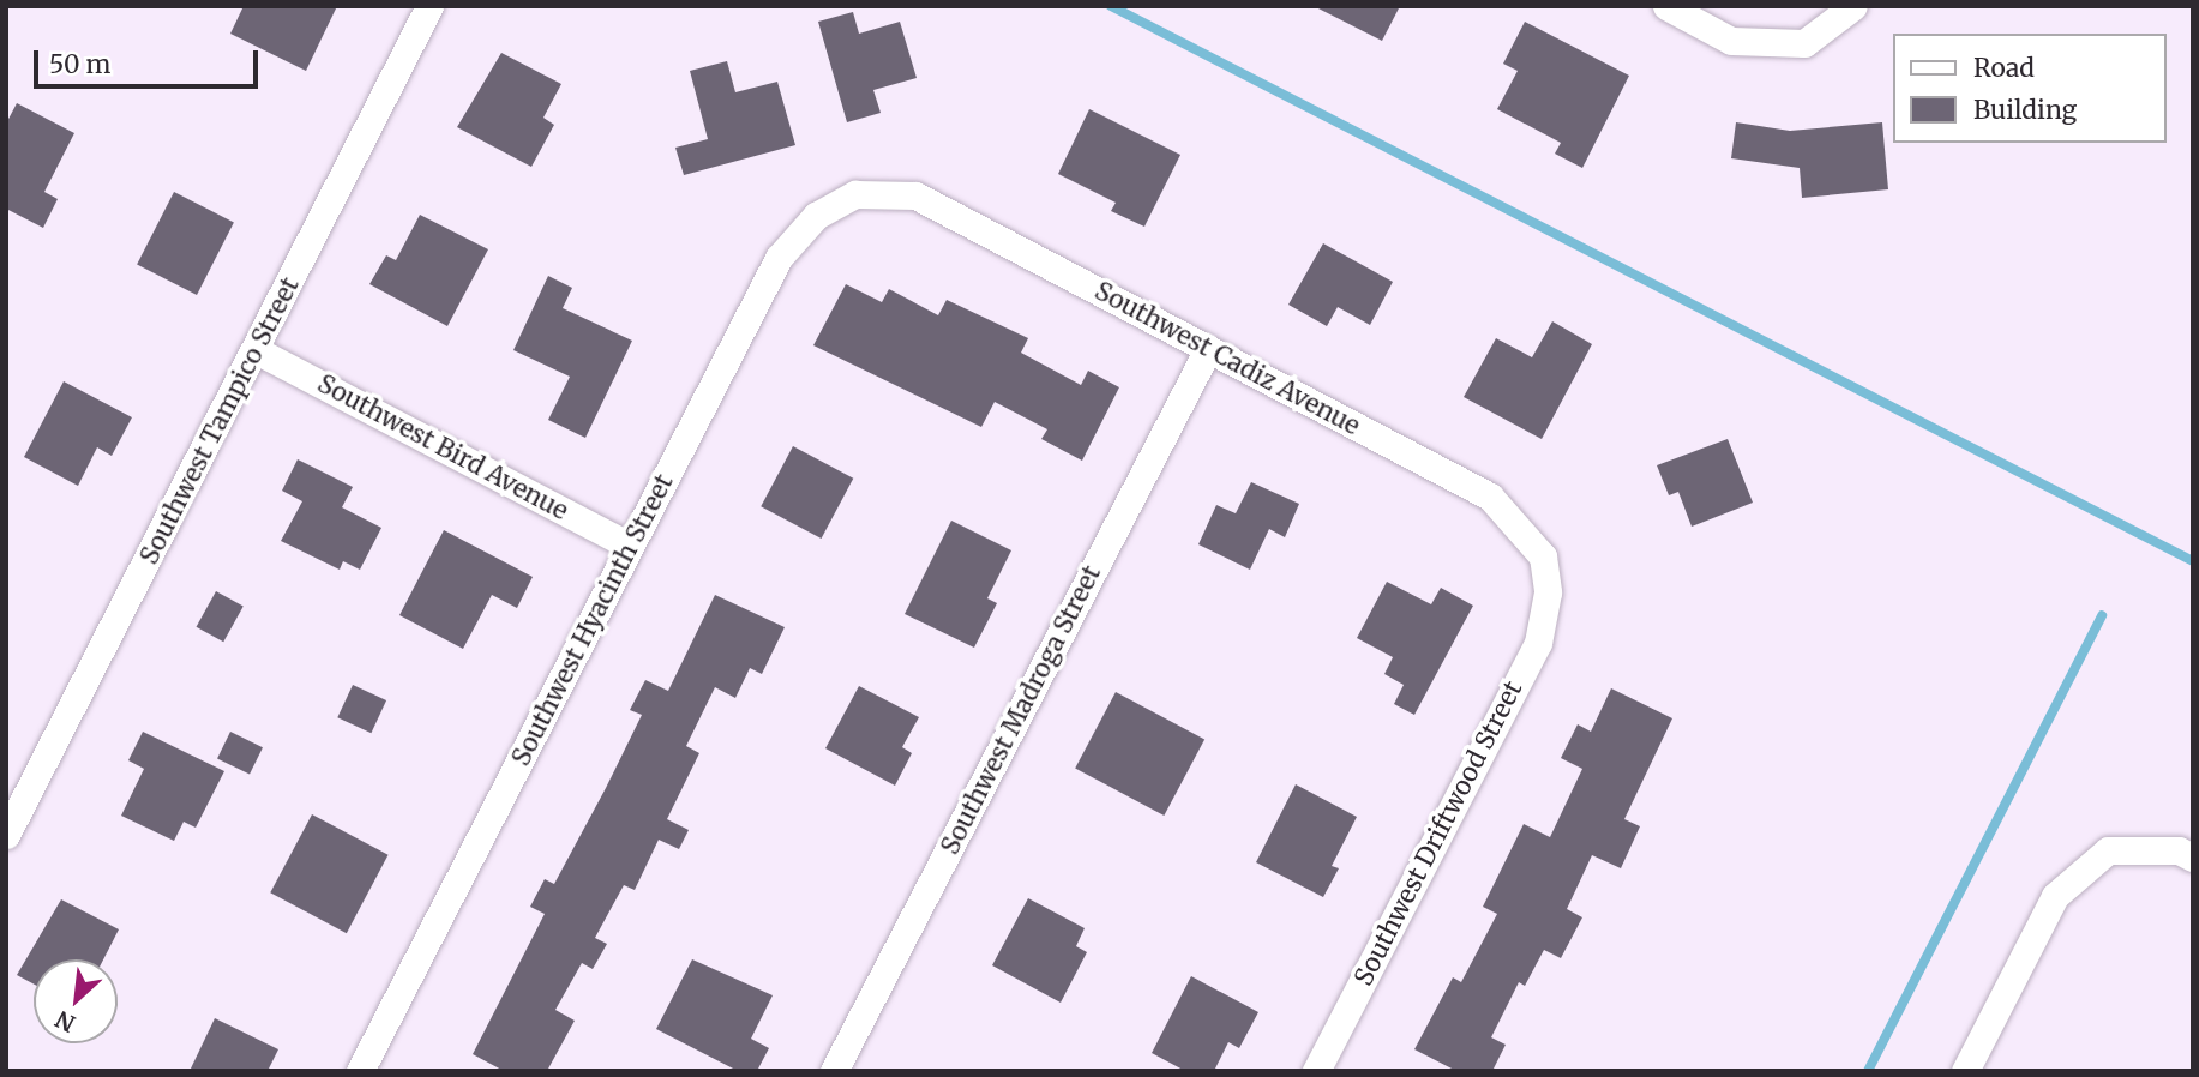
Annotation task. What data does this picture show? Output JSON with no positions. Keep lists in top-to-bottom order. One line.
{"streets":{"street":["Southwest Cadiz Avenue","Southwest Tampico Street","Southwest Bird Avenue","Southwest Hyacinth Street","Southwest Madroga Street","Southwest Driftwood Street"]},"crossings":[["Southwest Cadiz Avenue","Southwest Hyacinth Street"],["Southwest Cadiz Avenue","Southwest Madroga Street"],["Southwest Cadiz Avenue","Southwest Driftwood Street"],["Southwest Tampico Street","Southwest Bird Avenue"],["Southwest Bird Avenue","Southwest Hyacinth Street"]],"legend":["Road","Building"],"scale_bar":"50 m","north":"bottom left"}
